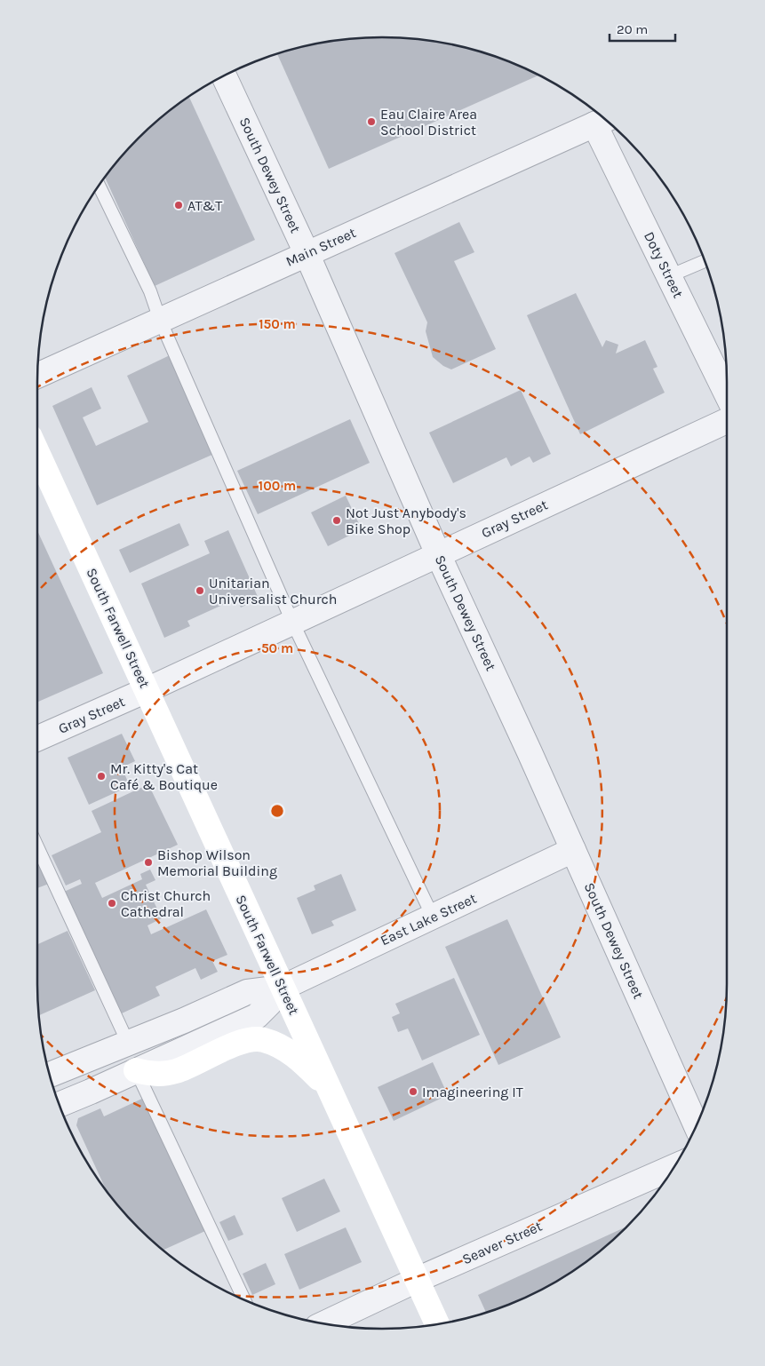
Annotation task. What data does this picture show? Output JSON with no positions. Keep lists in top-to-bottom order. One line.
{"streets":{"main road":["South Farwell Street"],"street":["South Dewey Street","Main Street","Doty Street","Gray Street","East Lake Street","Seaver Street"]},"crossings":[["South Dewey Street","Main Street"],["South Dewey Street","Gray Street"],["South Dewey Street","East Lake Street"],["Main Street","Doty Street"],["Gray Street","South Farwell Street"],["South Farwell Street","East Lake Street"],["South Farwell Street","Seaver Street"]],"places":["Eau Claire Area School District","AT&T","Not Just Anybody's Bike Shop","Unitarian Universalist Church","Mr. Kitty's Cat Café & Boutique","Bishop Wilson Memorial Building","Christ Church Cathedral","Imagineering IT"],"scale_bar":"20 m","rings":["150 m","100 m","50 m"]}
